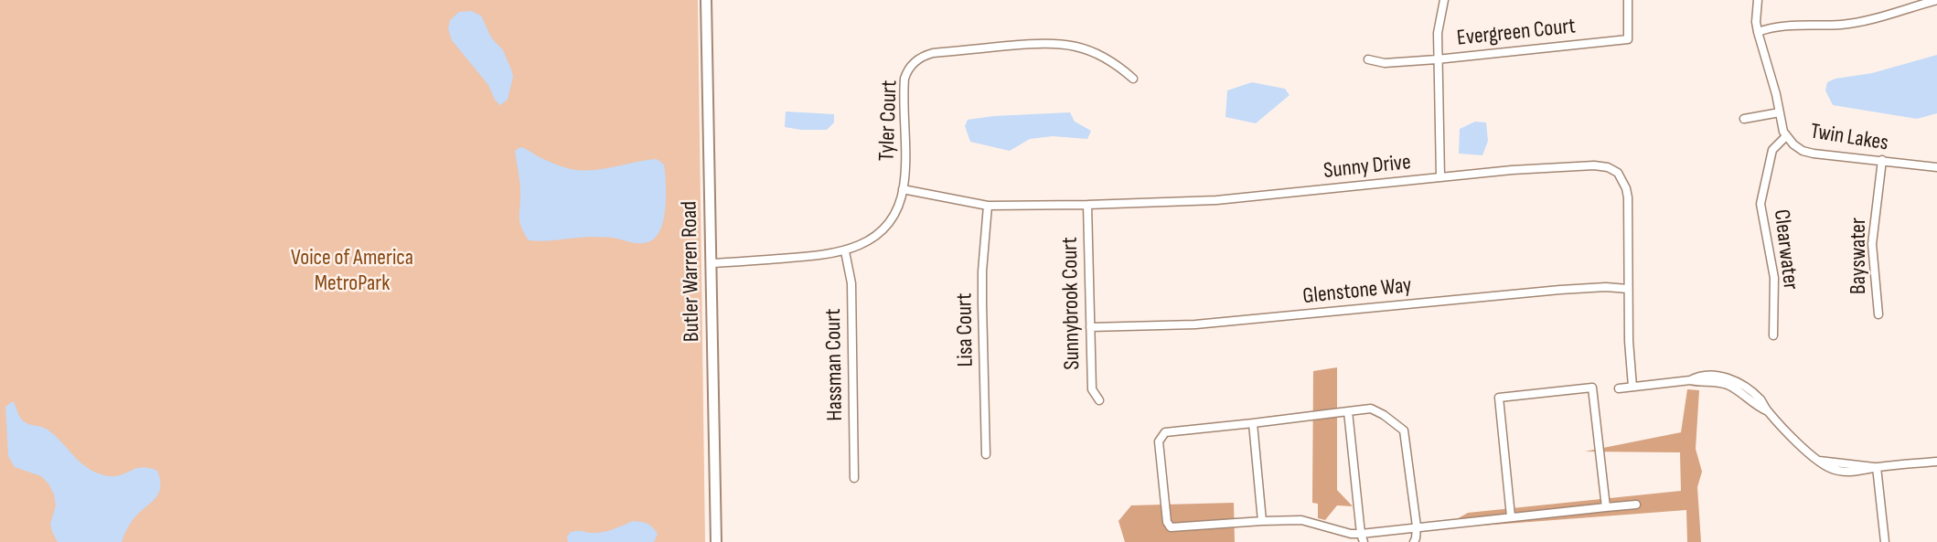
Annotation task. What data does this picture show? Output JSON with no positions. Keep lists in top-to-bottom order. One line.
{"streets":{"main road":["Butler Warren Road"],"street":["Evergreen Court","Tyler Court","Twin Lakes","Sunny Drive","Clearwater","Bayswater","Glenstone Way","Sunnybrook Court","Lisa Court","Hassman Court"]},"crossings":[["Tyler Court","Sunny Drive"],["Tyler Court","Butler Warren Road"],["Tyler Court","Hassman Court"],["Twin Lakes","Clearwater"],["Twin Lakes","Bayswater"],["Sunny Drive","Glenstone Way"],["Sunny Drive","Sunnybrook Court"],["Sunny Drive","Lisa Court"],["Glenstone Way","Sunnybrook Court"]],"parks":["Voice of America MetroPark"]}
